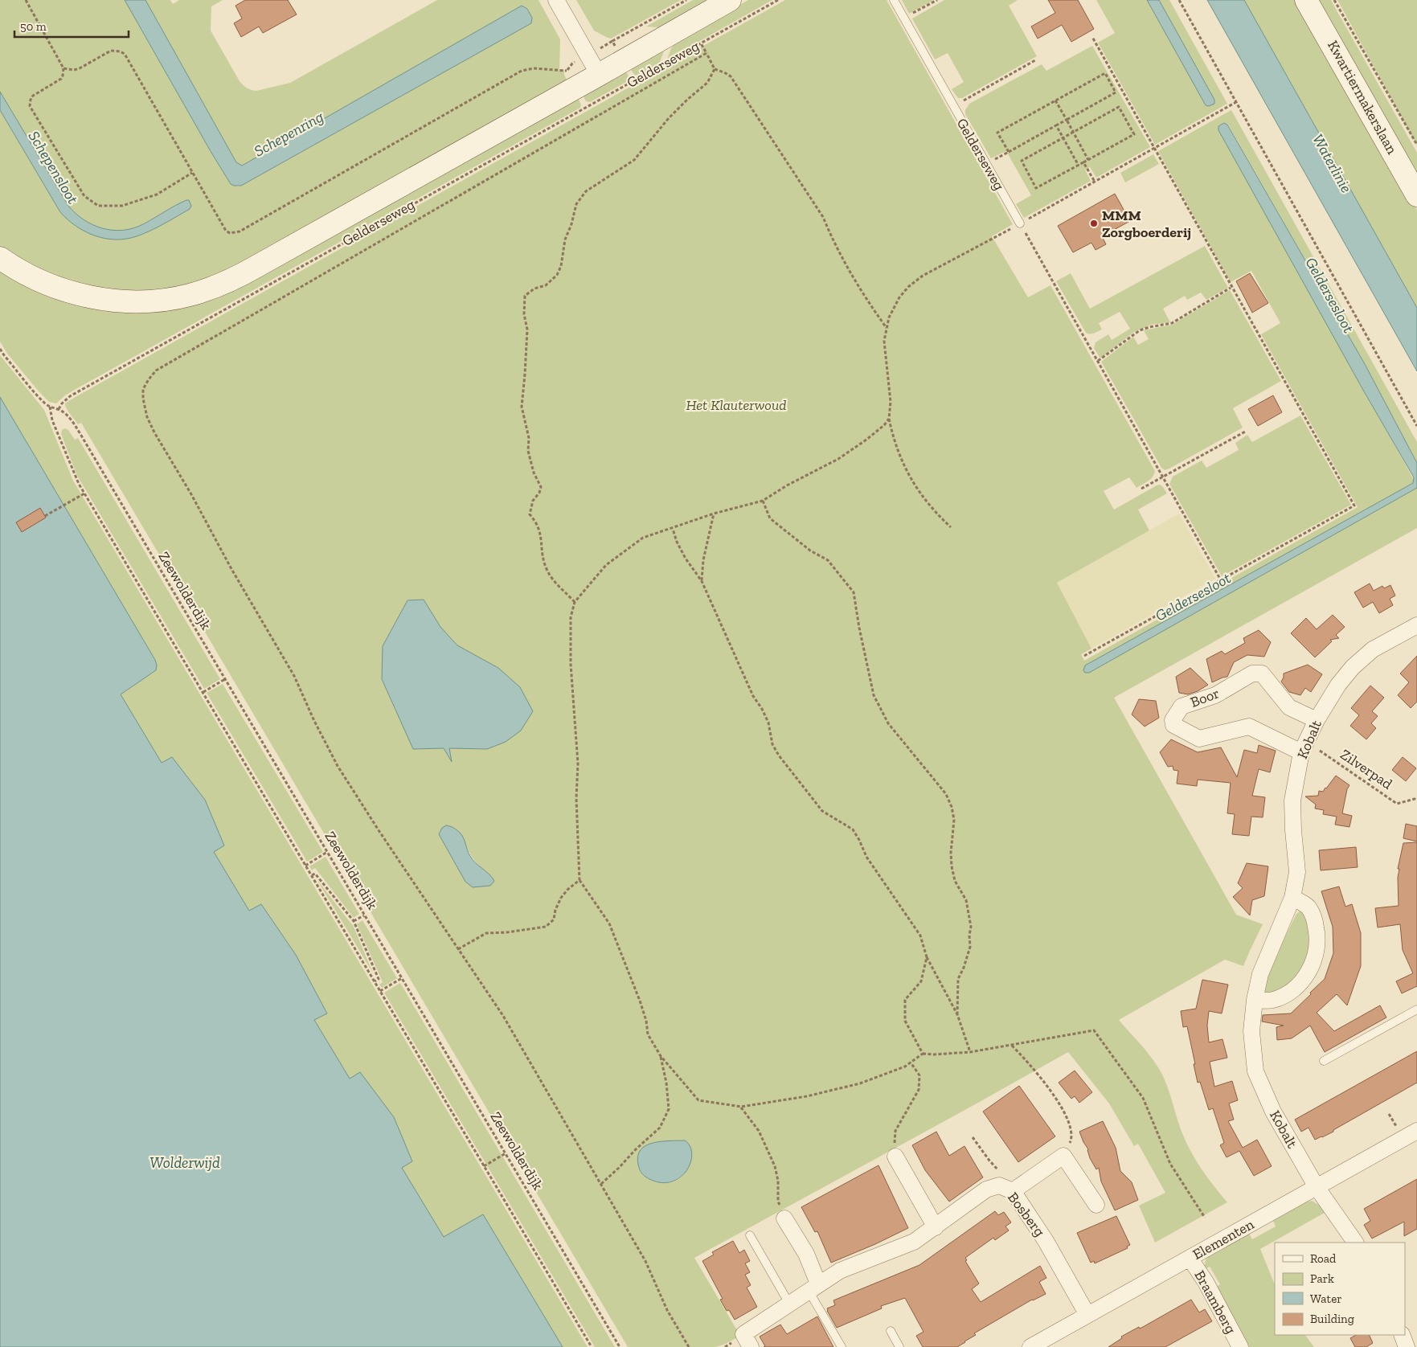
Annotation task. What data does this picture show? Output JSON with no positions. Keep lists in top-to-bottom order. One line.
{"streets":{"street":["Gelderseweg","Kwartiermakerslaan","Boor","Kobalt","Bosberg","Elementen","Braamberg"],"path":["Zeewolderdijk","Zilverpad"]},"crossings":[["Gelderseweg","Zeewolderdijk"],["Boor","Kobalt"],["Boor","Zilverpad"],["Kobalt","Zilverpad"],["Kobalt","Elementen"],["Bosberg","Elementen"],["Elementen","Braamberg"]],"water":["Schepenring","Waterlinie","Schepensloot","Geldersesloot","Wolderwijd"],"parks":["Het Klauterwoud"],"places":["MMM Zorgboerderij"],"legend":["Road","Park","Water","Building"],"scale_bar":"50 m"}
